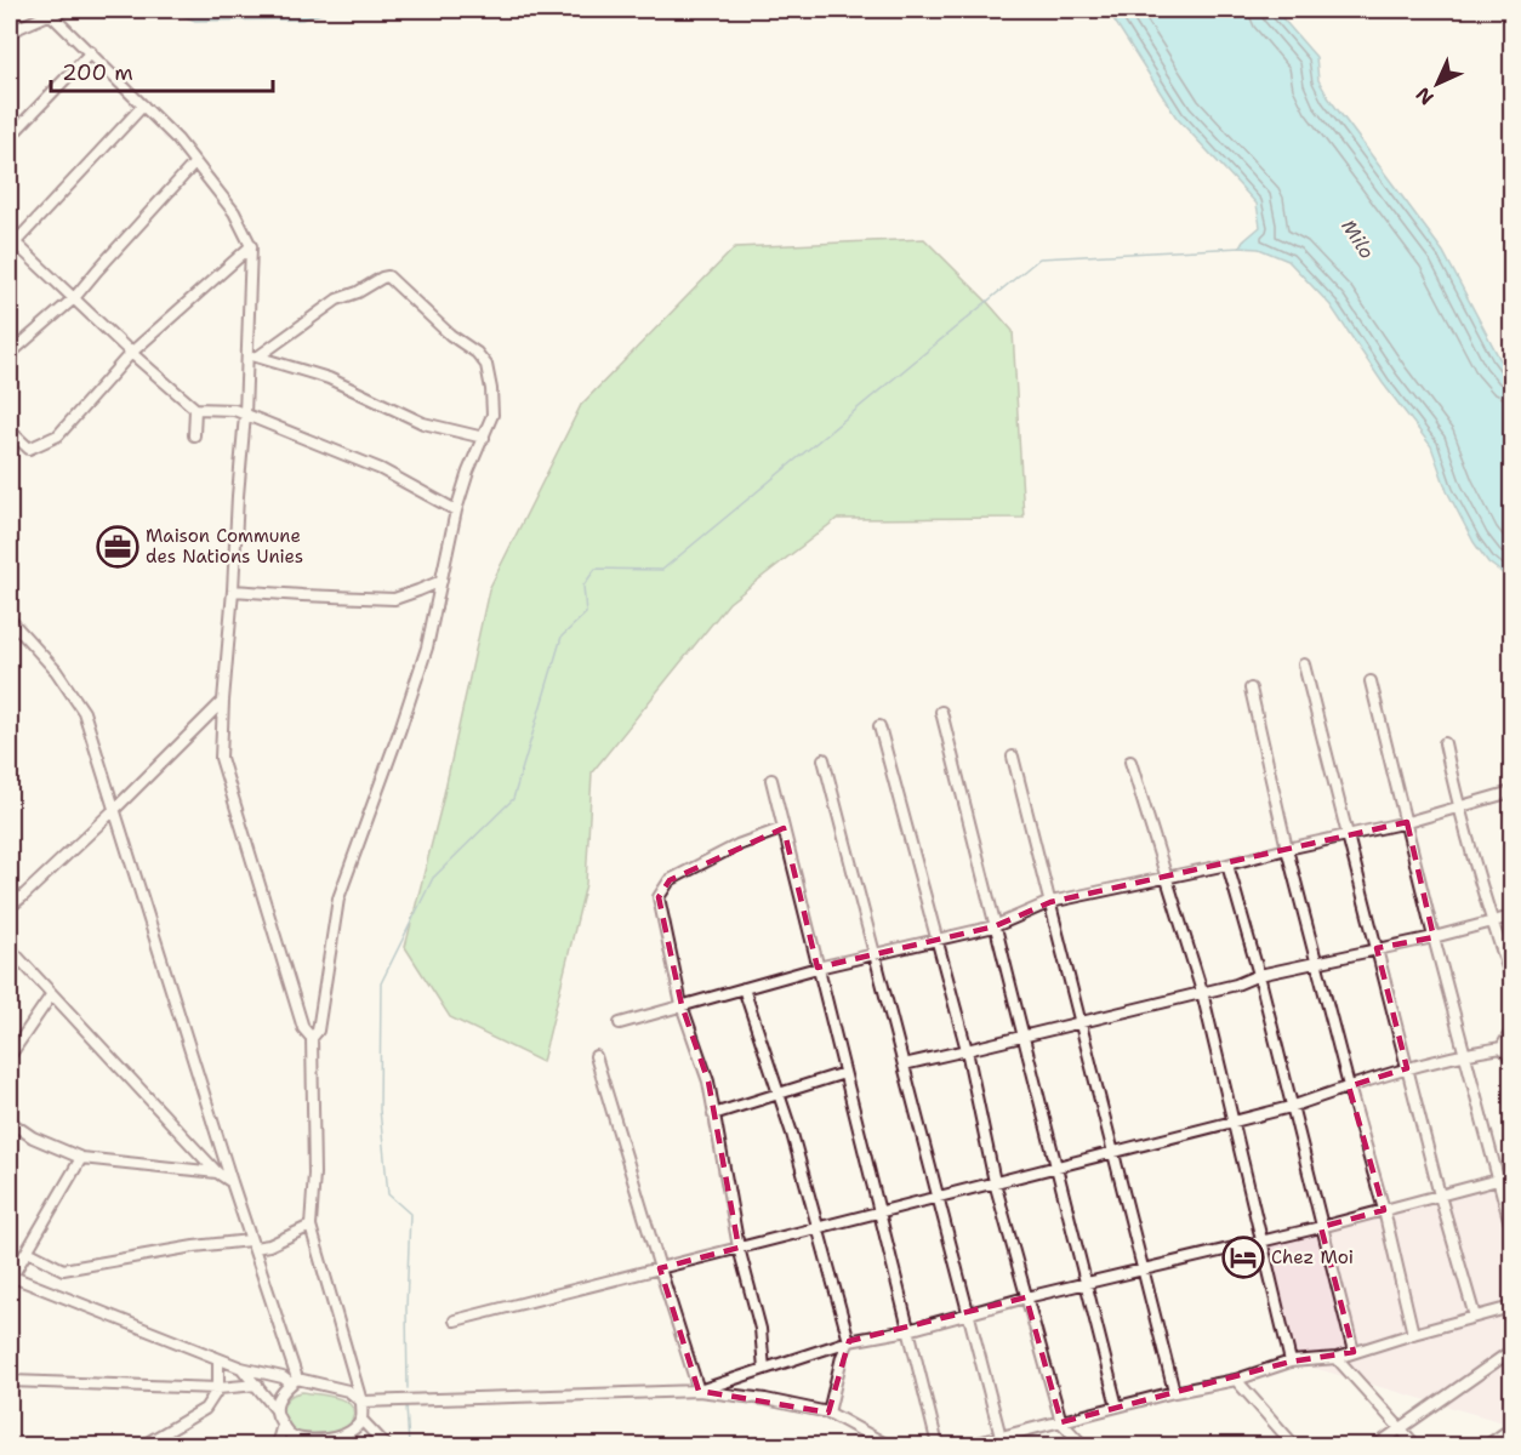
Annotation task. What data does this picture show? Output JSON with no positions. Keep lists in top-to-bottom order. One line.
{"water":["Milo"],"places":{"office":["Maison Commune des Nations Unies"],"hotel":["Chez Moi"]},"scale_bar":"200 m","north":"bottom left"}
